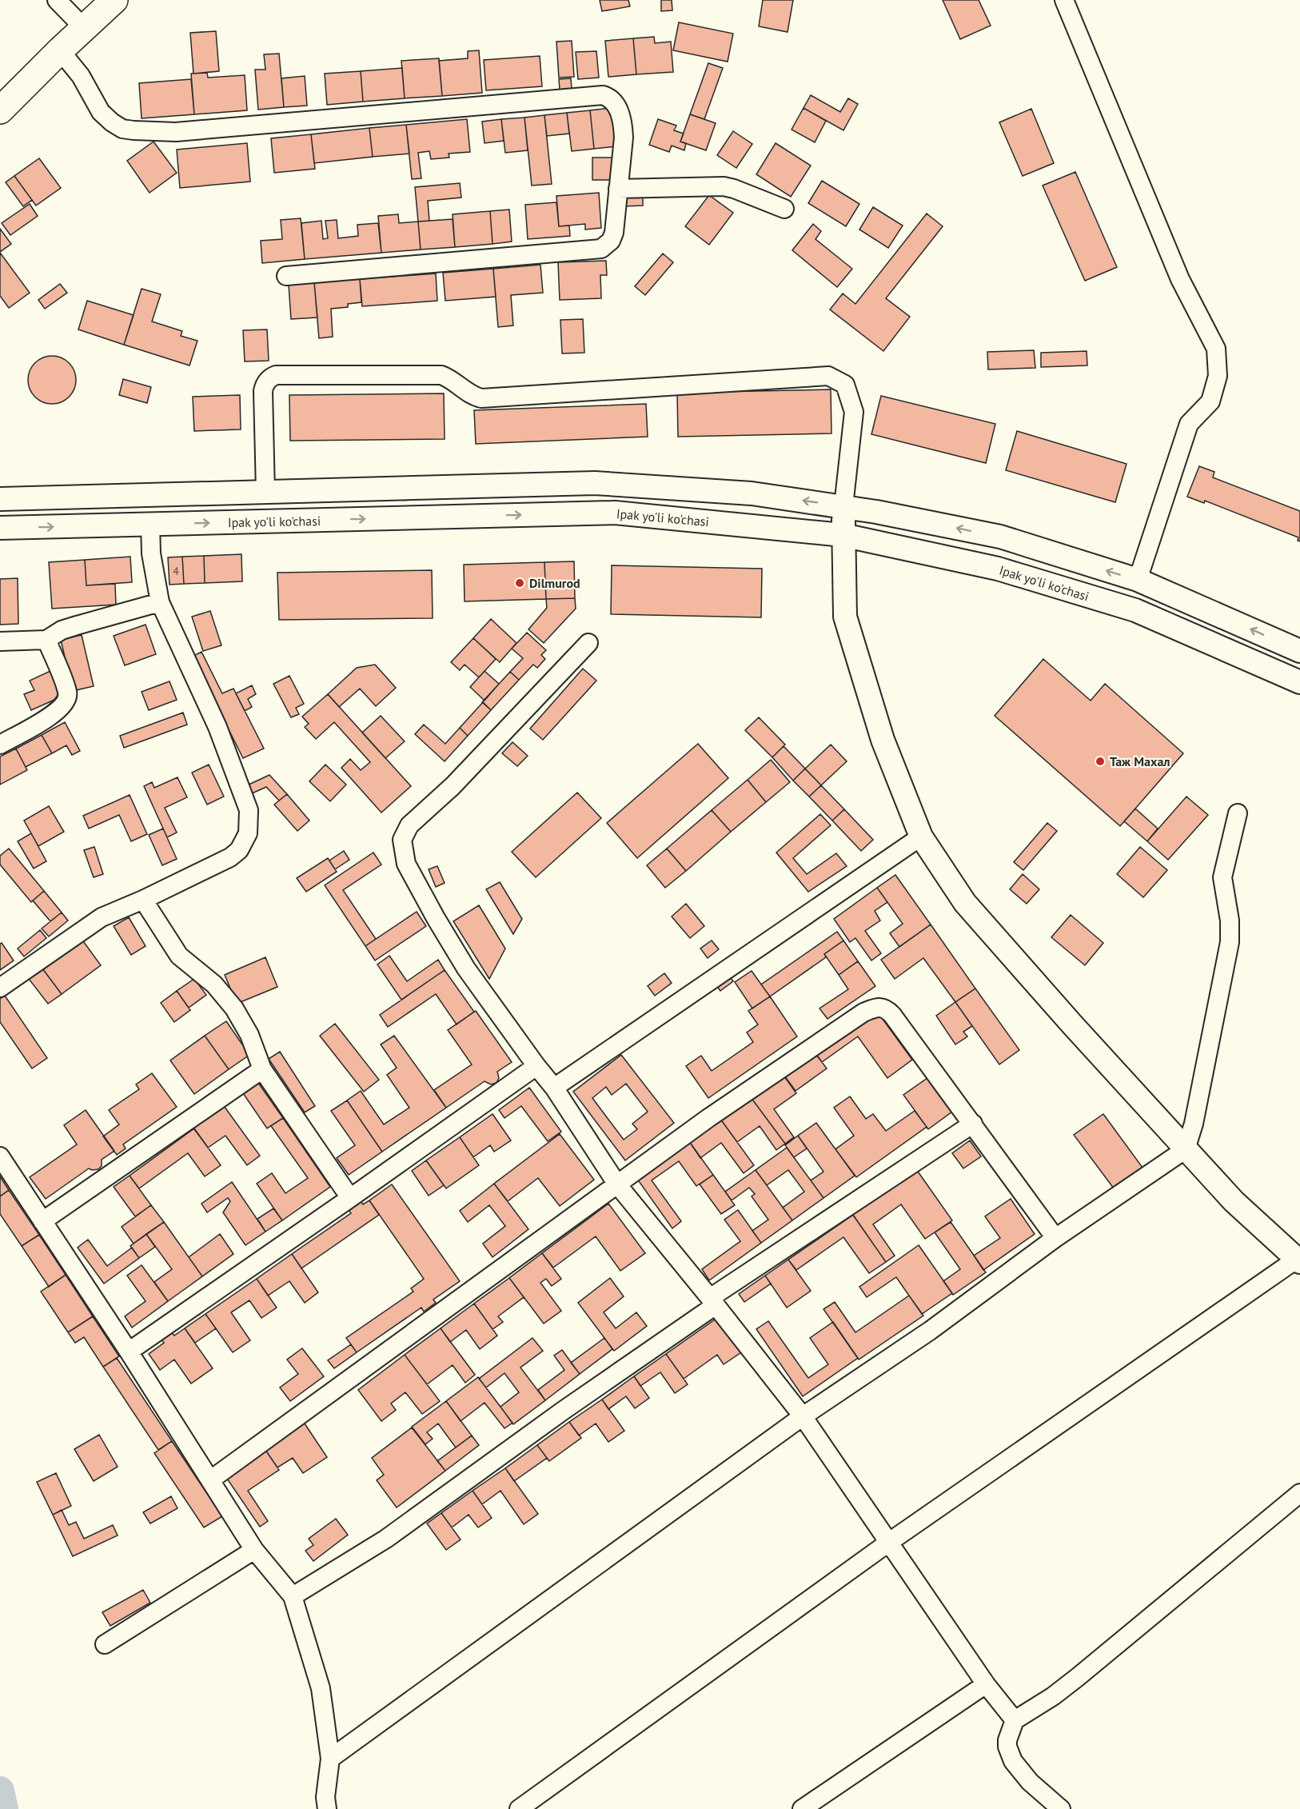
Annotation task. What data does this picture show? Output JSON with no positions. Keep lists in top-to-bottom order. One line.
{"streets":{"main road":["Ipak yo'li ko'chasi"]},"places":["Dilmurod","Таж Махал"],"house_numbers":["4"]}
